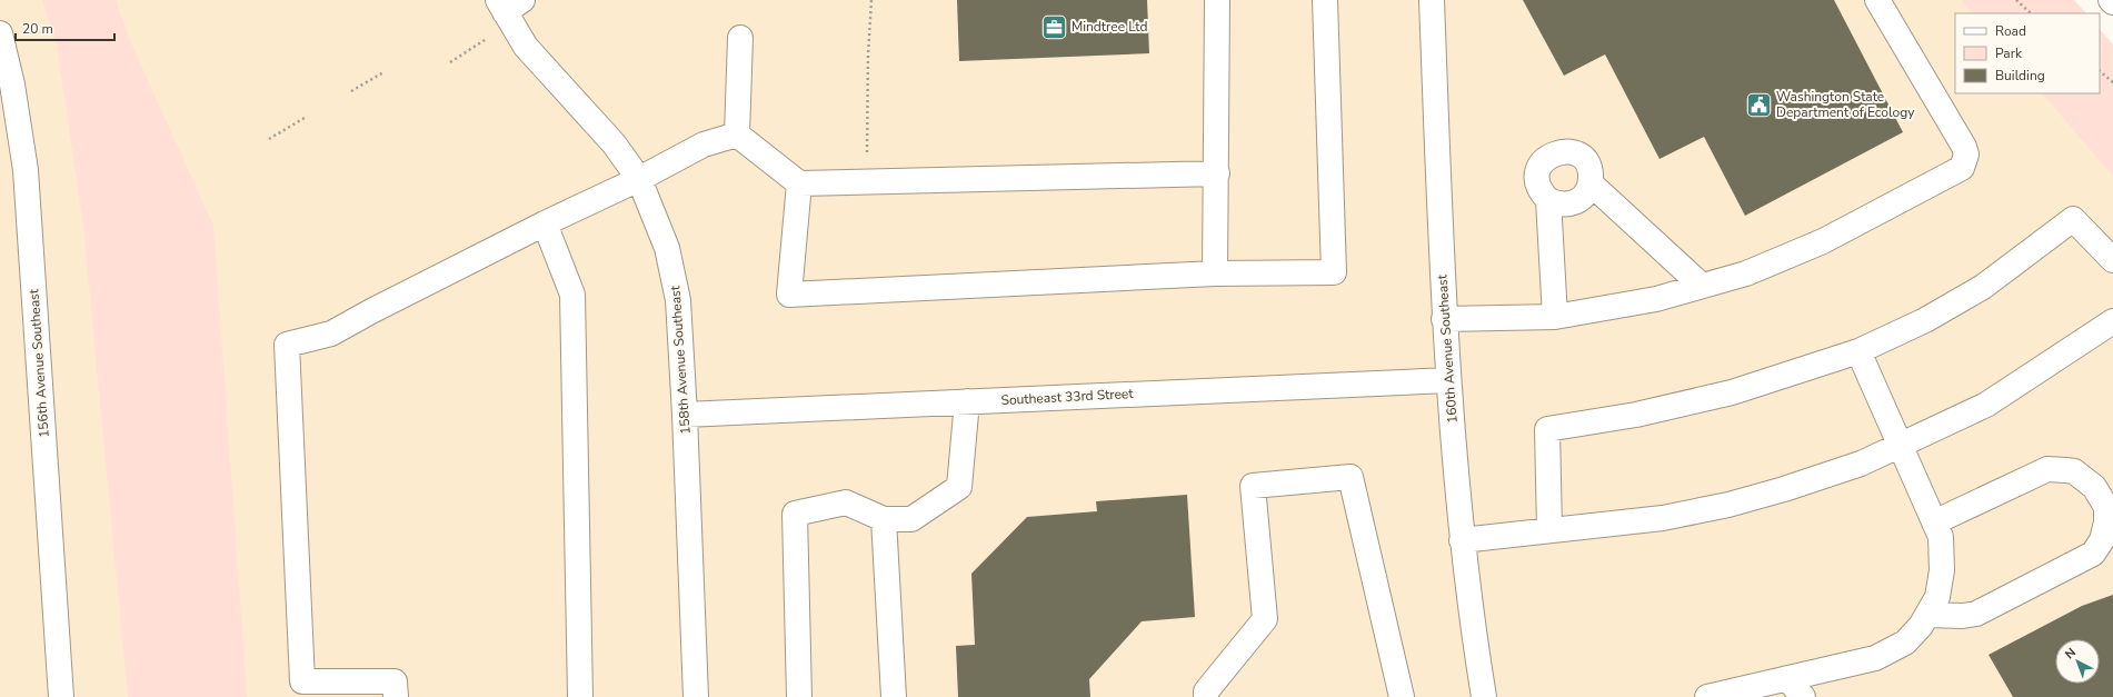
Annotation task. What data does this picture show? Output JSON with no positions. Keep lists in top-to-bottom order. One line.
{"streets":{"street":["160th Avenue Southeast","158th Avenue Southeast","156th Avenue Southeast","Southeast 33rd Street"]},"crossings":[["160th Avenue Southeast","Southeast 33rd Street"],["158th Avenue Southeast","Southeast 33rd Street"]],"places":{"office":["Mindtree Ltd"],"public building":["Washington State Department of Ecology"]},"legend":["Road","Park","Building"],"scale_bar":"20 m","north":"top left"}
